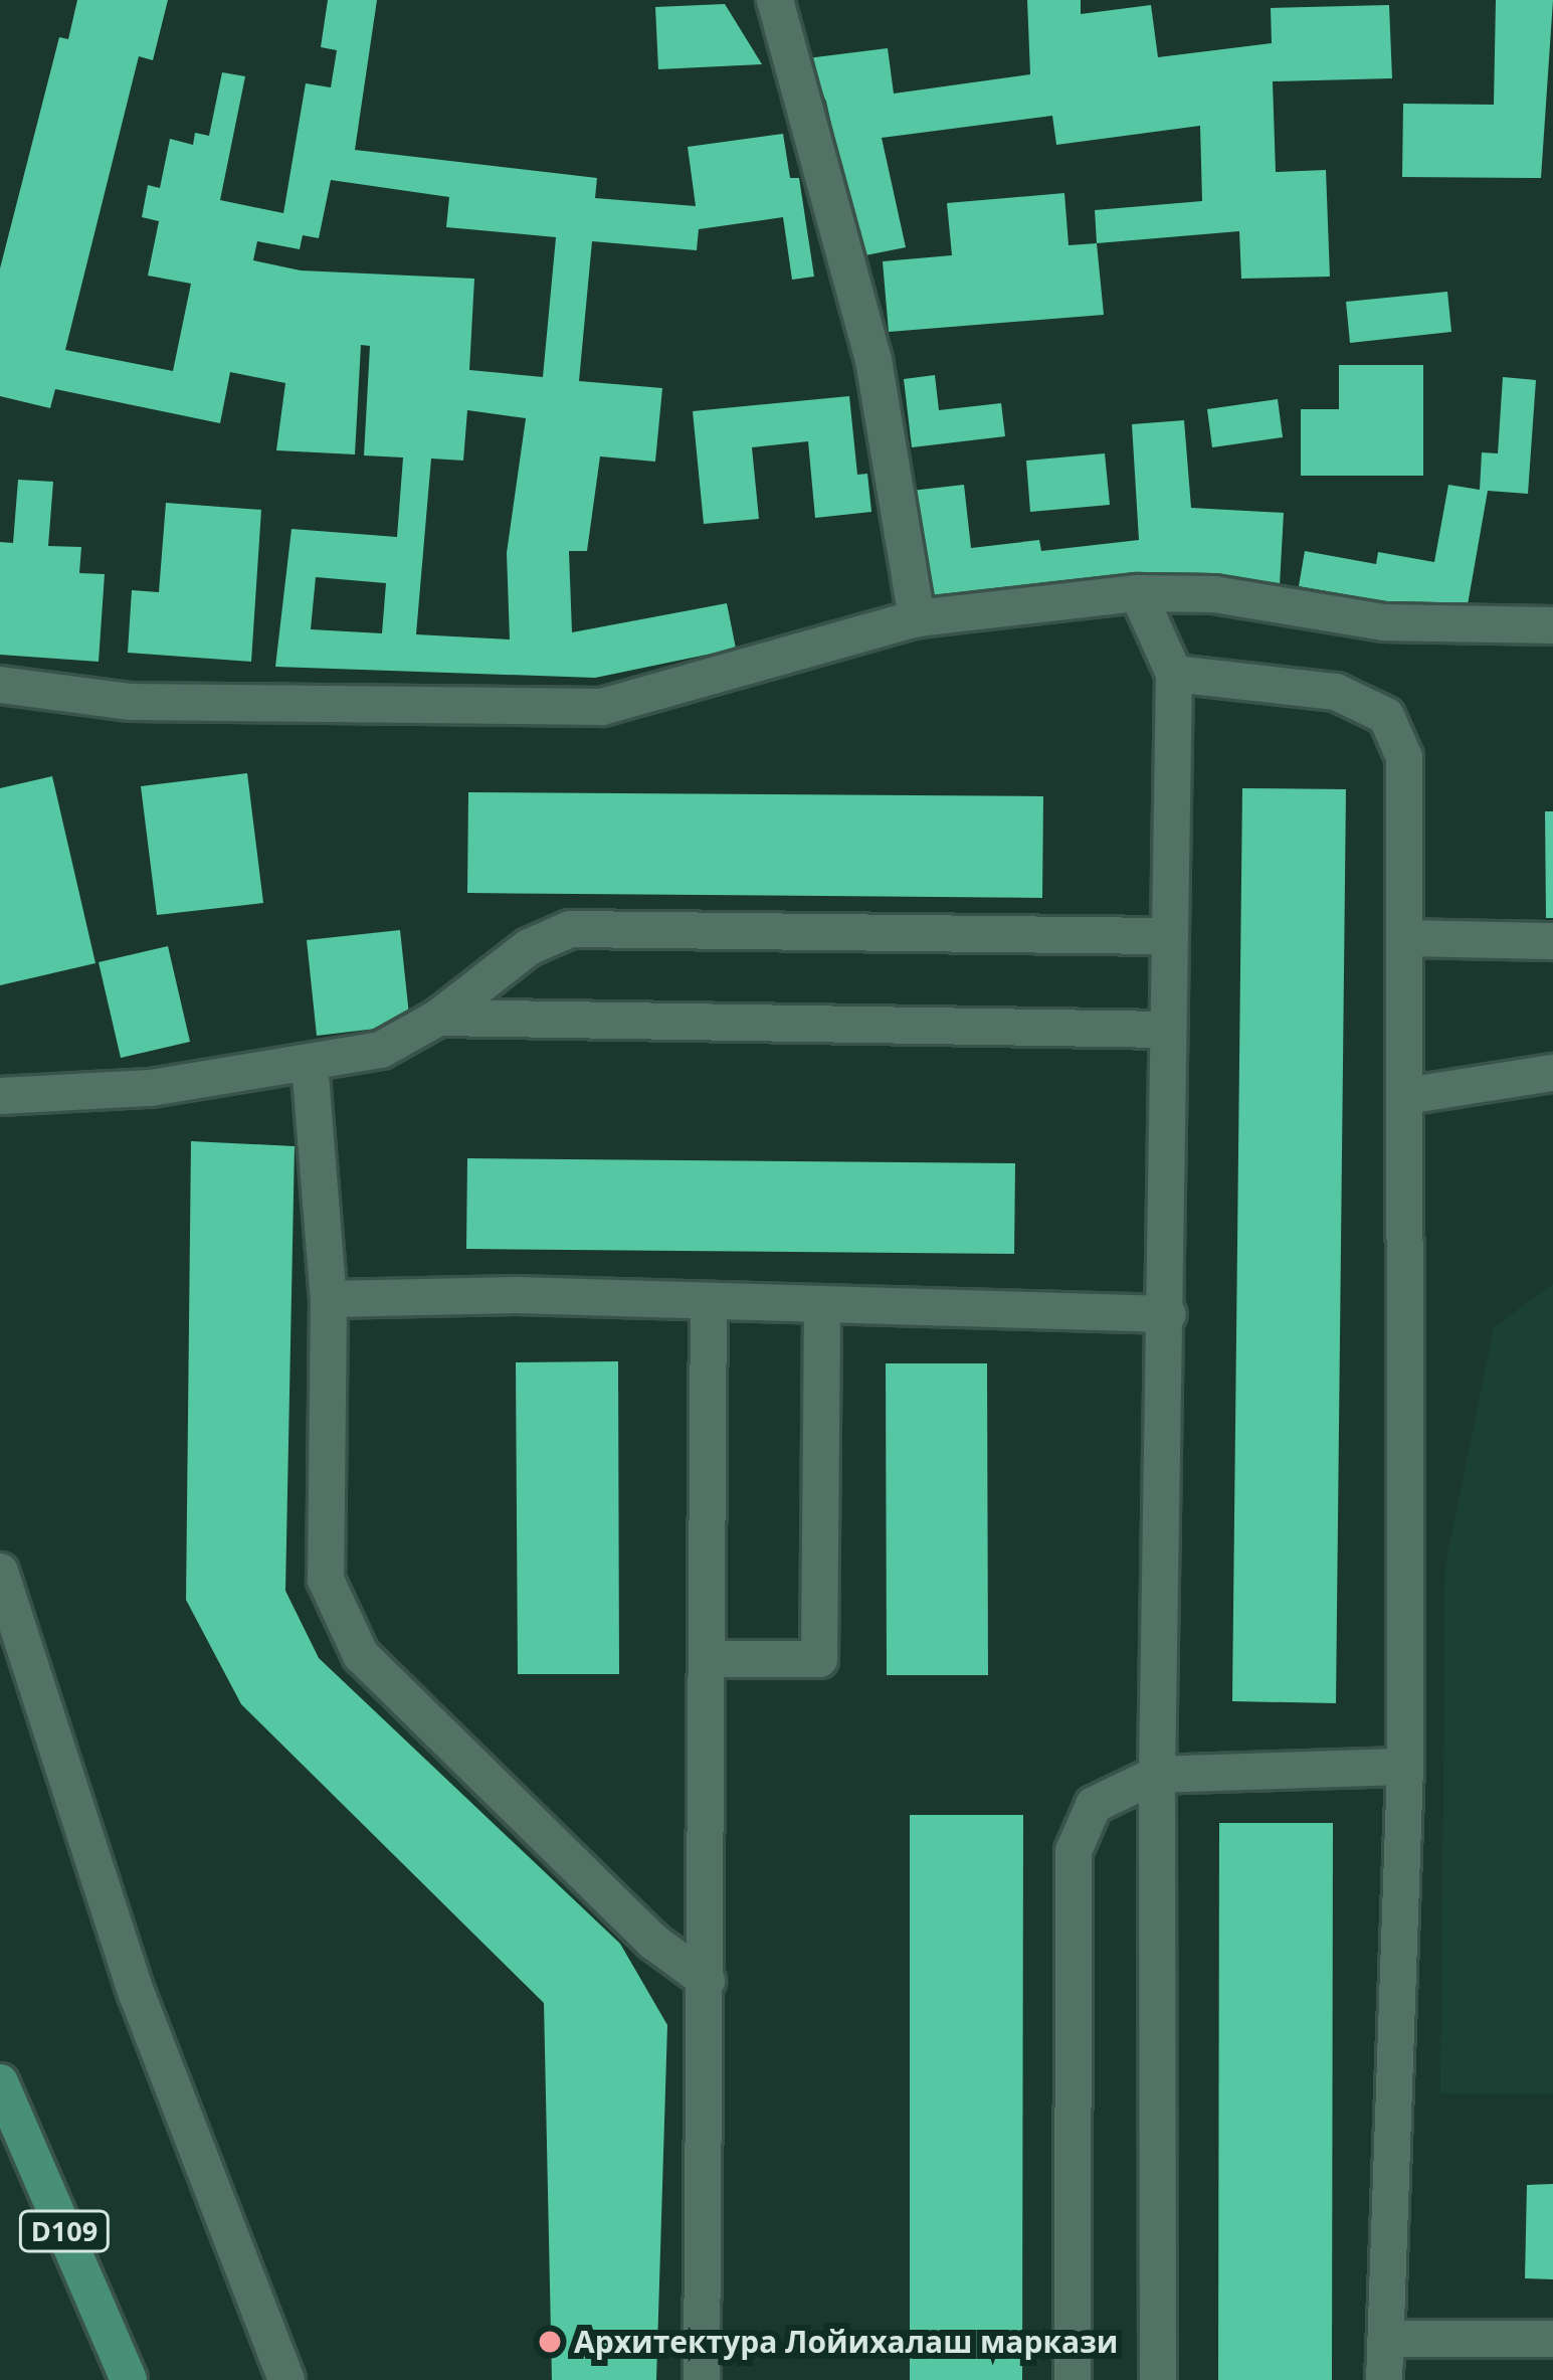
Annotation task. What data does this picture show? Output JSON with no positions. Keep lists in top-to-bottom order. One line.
{"streets":{"main road":["D109"]},"places":["Архитектура Лойихалаш маркази"]}
